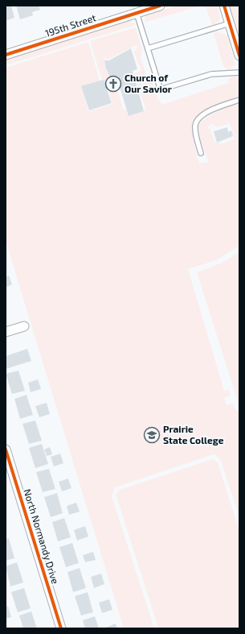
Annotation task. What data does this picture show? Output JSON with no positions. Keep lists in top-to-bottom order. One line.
{"streets":{"street":["195th Street","North Normandy Drive"]},"places":{"church":["Church of Our Savior"],"school or university":["Prairie State College"]}}
